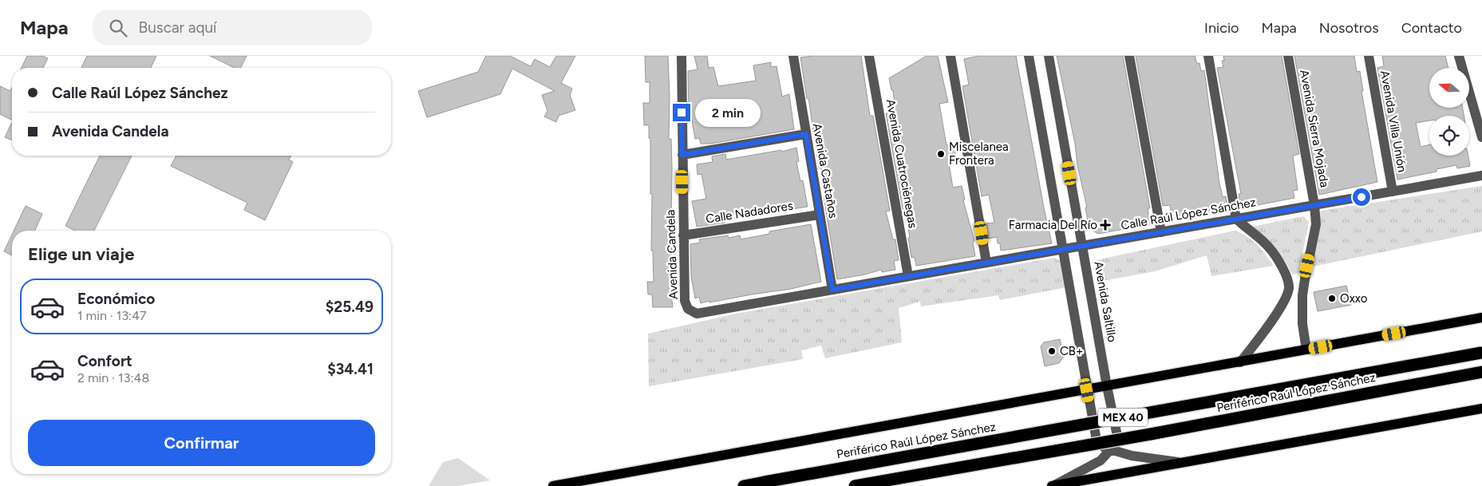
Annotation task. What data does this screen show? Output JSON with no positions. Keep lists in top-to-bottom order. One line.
{"streets":{"highway":["Periférico Raúl López Sánchez","MEX 40"],"street":["Avenida Villa Unión","Avenida Sierra Mojada","Avenida Cuatrociénegas","Avenida Castaños","Calle Nadadores","Calle Raúl López Sánchez","Avenida Candela","Avenida Saltillo"]},"crossings":[["Avenida Villa Unión","Calle Raúl López Sánchez"],["Avenida Sierra Mojada","Calle Raúl López Sánchez"],["Avenida Cuatrociénegas","Calle Raúl López Sánchez"],["Avenida Castaños","Calle Nadadores"],["Avenida Castaños","Calle Raúl López Sánchez"],["Calle Nadadores","Avenida Candela"],["Calle Raúl López Sánchez","Avenida Candela"],["Calle Raúl López Sánchez","Avenida Saltillo"]],"places":{"other":["Miscelanea Frontera","Oxxo","CB+"],"health":["Farmacia Del Río"]},"north":"left","page":{"header":"Mapa","search":"Buscar aquí","nav":["Inicio","Mapa","Nosotros","Contacto"],"banner":["Calle Raúl López Sánchez","Avenida Candela"],"bubble":"2 min","heading":"Elige un viaje","list":[{"name":"Económico","note":"1 min · 13:47","value":"$25.49"},{"name":"Confort","note":"2 min · 13:48","value":"$34.41"}],"buttons":"Confirmar"}}
